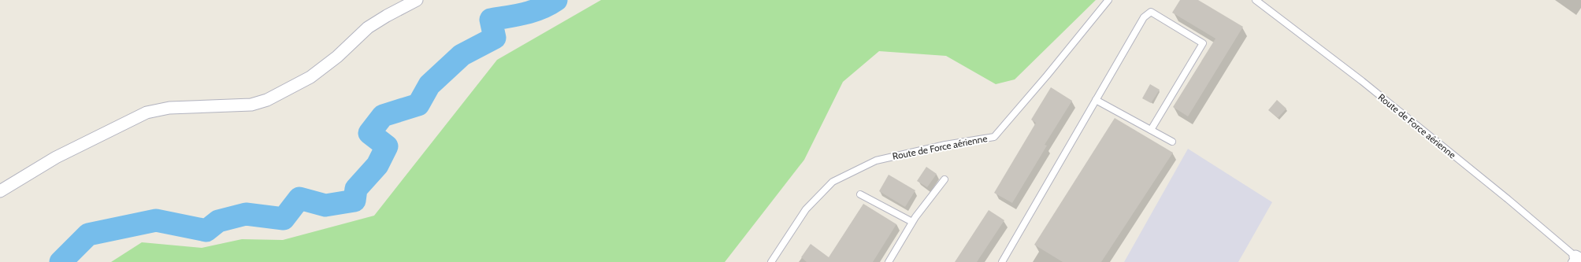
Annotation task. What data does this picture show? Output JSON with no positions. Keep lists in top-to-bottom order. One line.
{"streets":{"lane":["Route de Force aérienne"]}}
